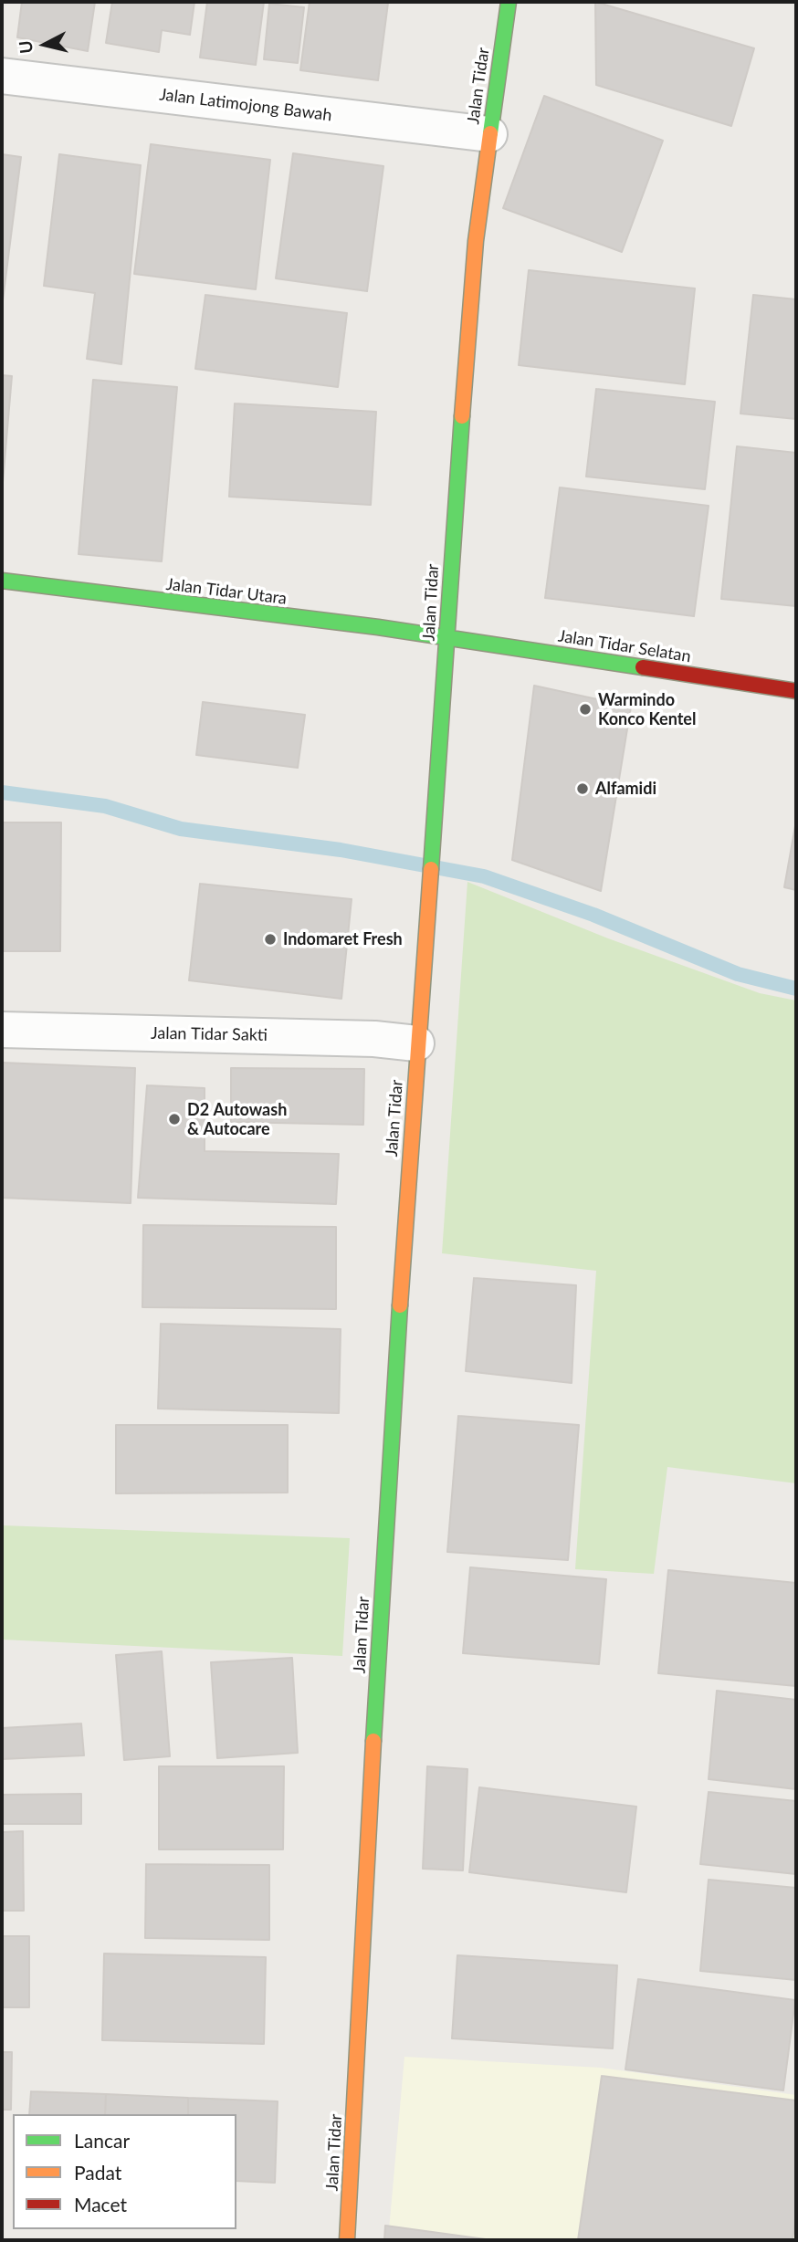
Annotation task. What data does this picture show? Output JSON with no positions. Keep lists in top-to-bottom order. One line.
{"streets":{"main road":["Jalan Tidar","Jalan Tidar Utara","Jalan Tidar Selatan"],"street":["Jalan Latimojong Bawah","Jalan Tidar Sakti"]},"crossings":[["Jalan Tidar","Jalan Latimojong Bawah"],["Jalan Tidar","Jalan Tidar Utara"],["Jalan Tidar","Jalan Tidar Selatan"],["Jalan Tidar","Jalan Tidar Sakti"],["Jalan Tidar Utara","Jalan Tidar Selatan"]],"places":["Warmindo Konco Kentel","Alfamidi","Indomaret Fresh","D2 Autowash & Autocare"],"legend":["Lancar","Padat","Macet"],"north":"left"}
